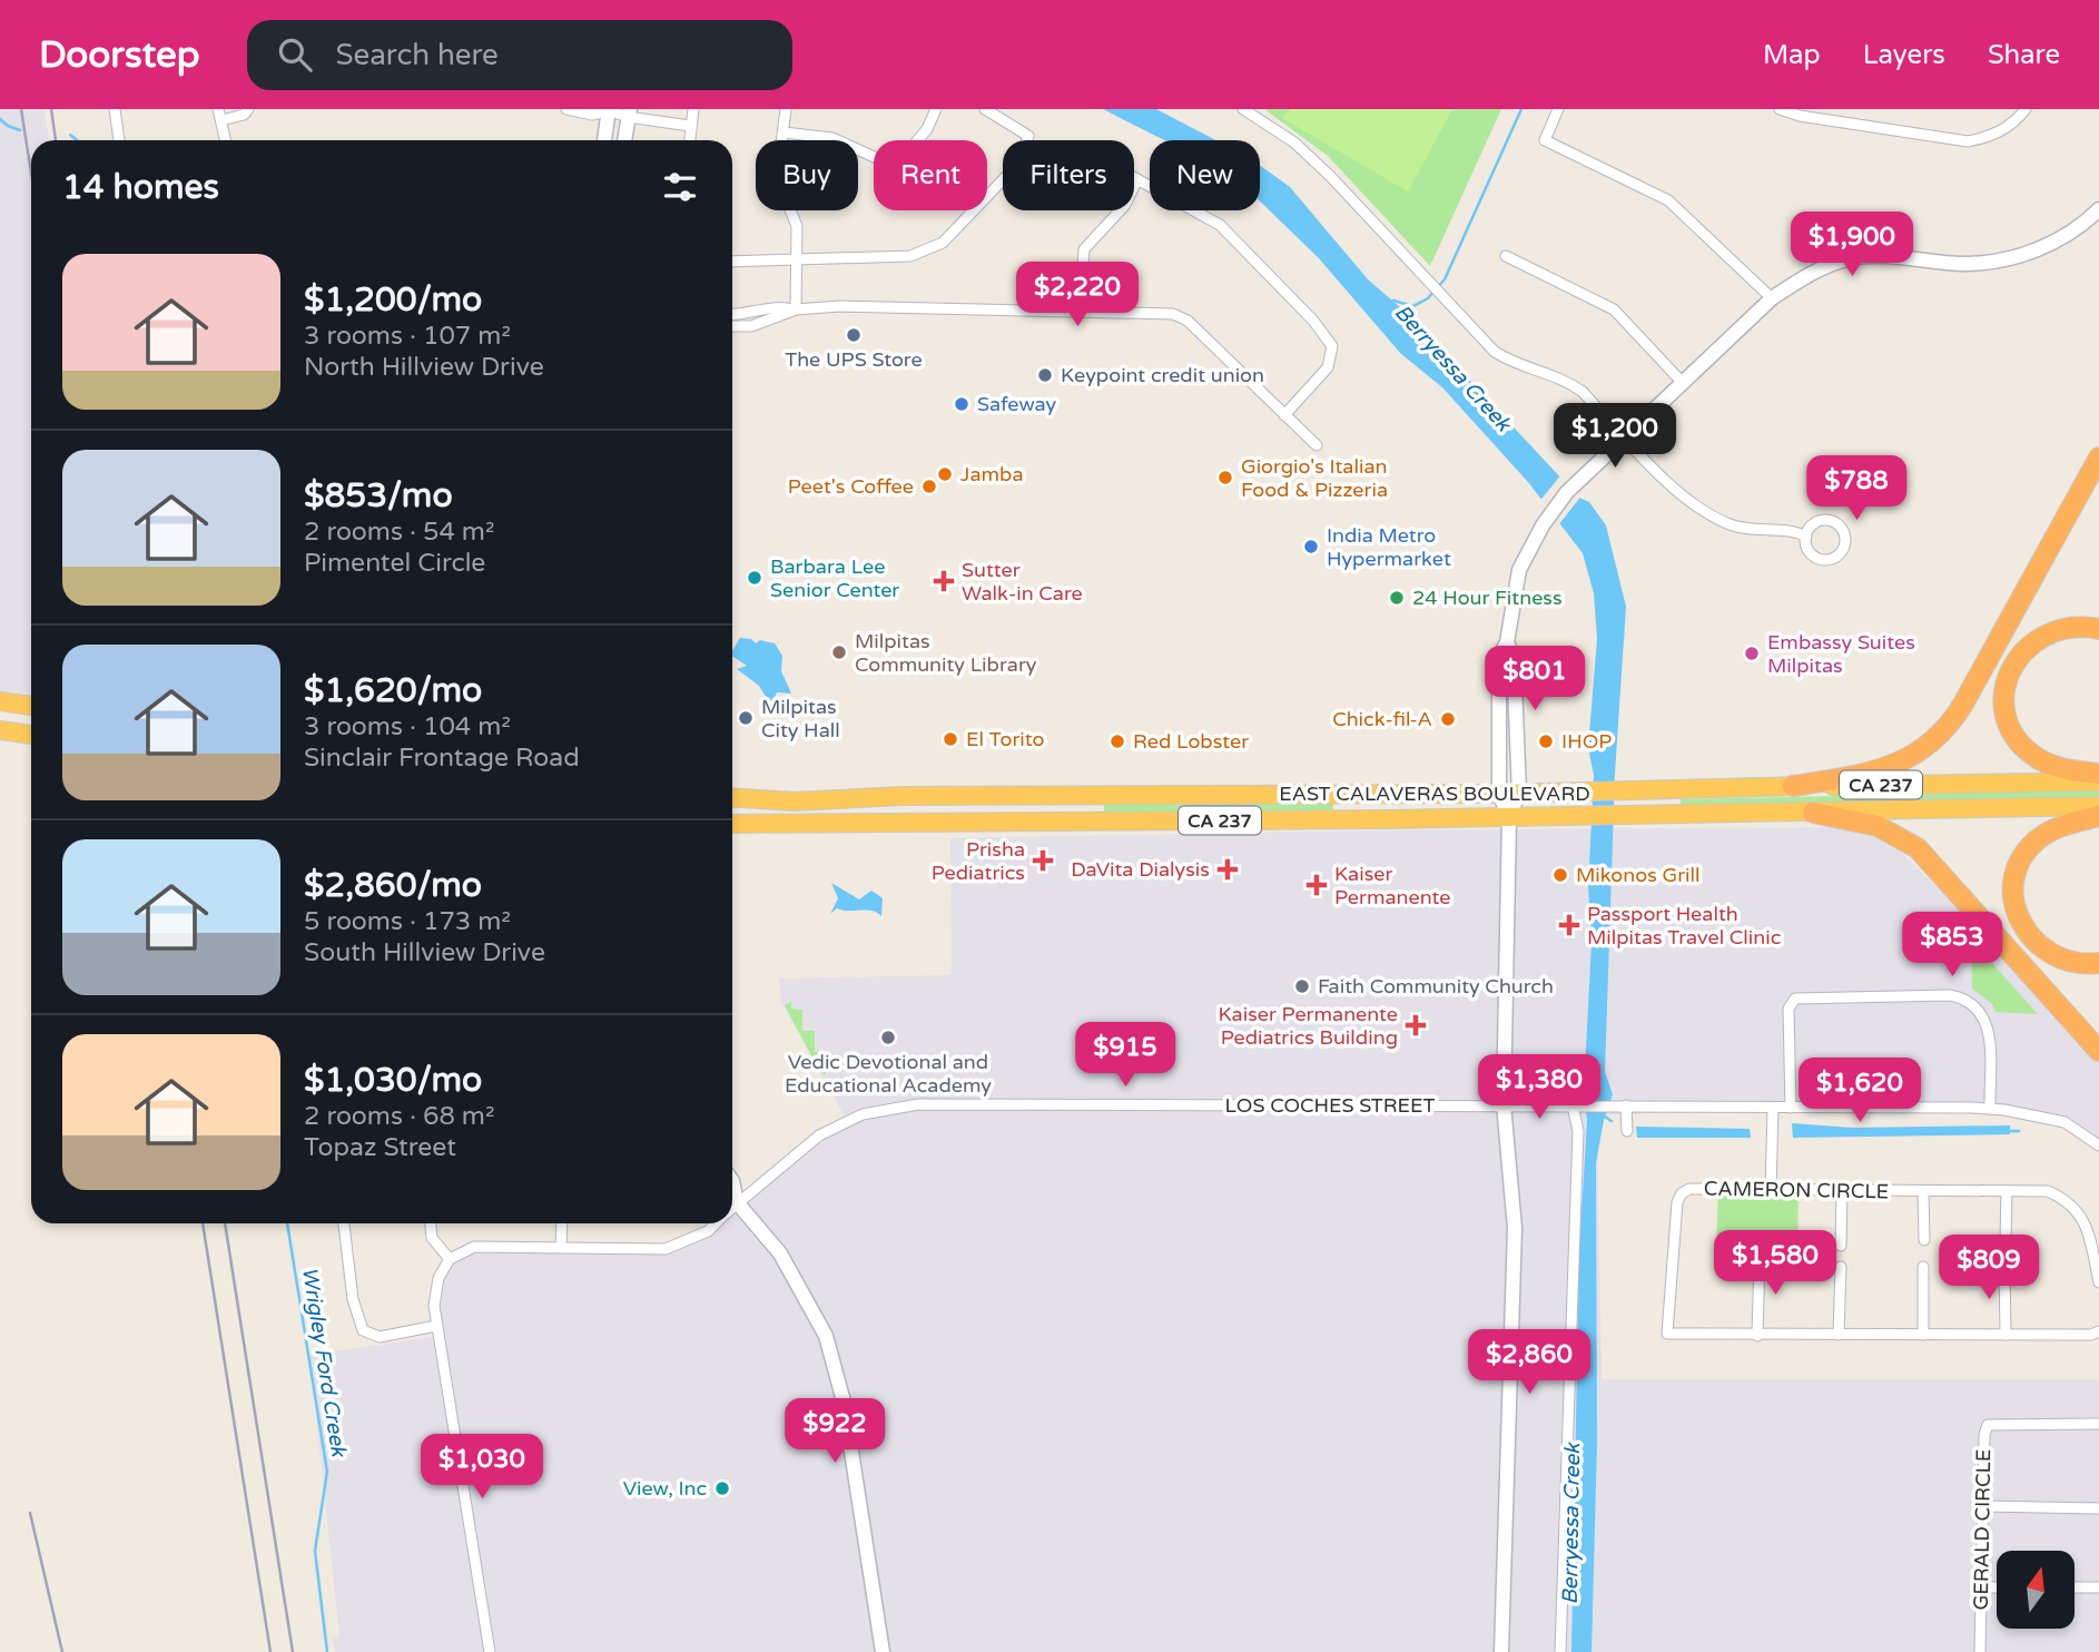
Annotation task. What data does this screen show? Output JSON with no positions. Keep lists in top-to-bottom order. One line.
{"streets":{"highway":["CA 237","EAST CALAVERAS BOULEVARD"],"street":["LOS COCHES STREET","CAMERON CIRCLE","GERALD CIRCLE"]},"water":["Berryessa Creek","Wrigley Ford Creek"],"places":{"other":["The UPS Store","Keypoint credit union","Safeway","Jamba","Giorgio's Italian Food & Pizzeria","Peet's Coffee","India Metro Hypermarket","Barbara Lee Senior Center","24 Hour Fitness","Milpitas Community Library","Embassy Suites Milpitas","Milpitas City Hall","Chick-fil-A","El Torito","Red Lobster","IHOP","Mikonos Grill","Faith Community Church","Vedic Devotional and Educational Academy","View, Inc"],"health":["Sutter Walk-in Care","Prisha Pediatrics","DaVita Dialysis","Kaiser Permanente","Passport Health Milpitas Travel Clinic","Kaiser Permanente Pediatrics Building"]},"north":"top","page":{"header":"Doorstep","search":"Search here","nav":["Map","Layers","Share"],"chip":["Buy","Rent","Filters","New"],"heading":"14 homes","price":["$1,900","$2,220","$1,200","$788","$801","$853","$915","$1,380","$1,620","$1,580","$809","$2,860","$922","$1,030"],"list":[{"name":"$1,200/mo","note":"3 rooms · 107 m² · North Hillview Drive"},{"name":"$853/mo","note":"2 rooms · 54 m² · Pimentel Circle"},{"name":"$1,620/mo","note":"3 rooms · 104 m² · Sinclair Frontage Road"},{"name":"$2,860/mo","note":"5 rooms · 173 m² · South Hillview Drive"},{"name":"$1,030/mo","note":"2 rooms · 68 m² · Topaz Street"}]}}
